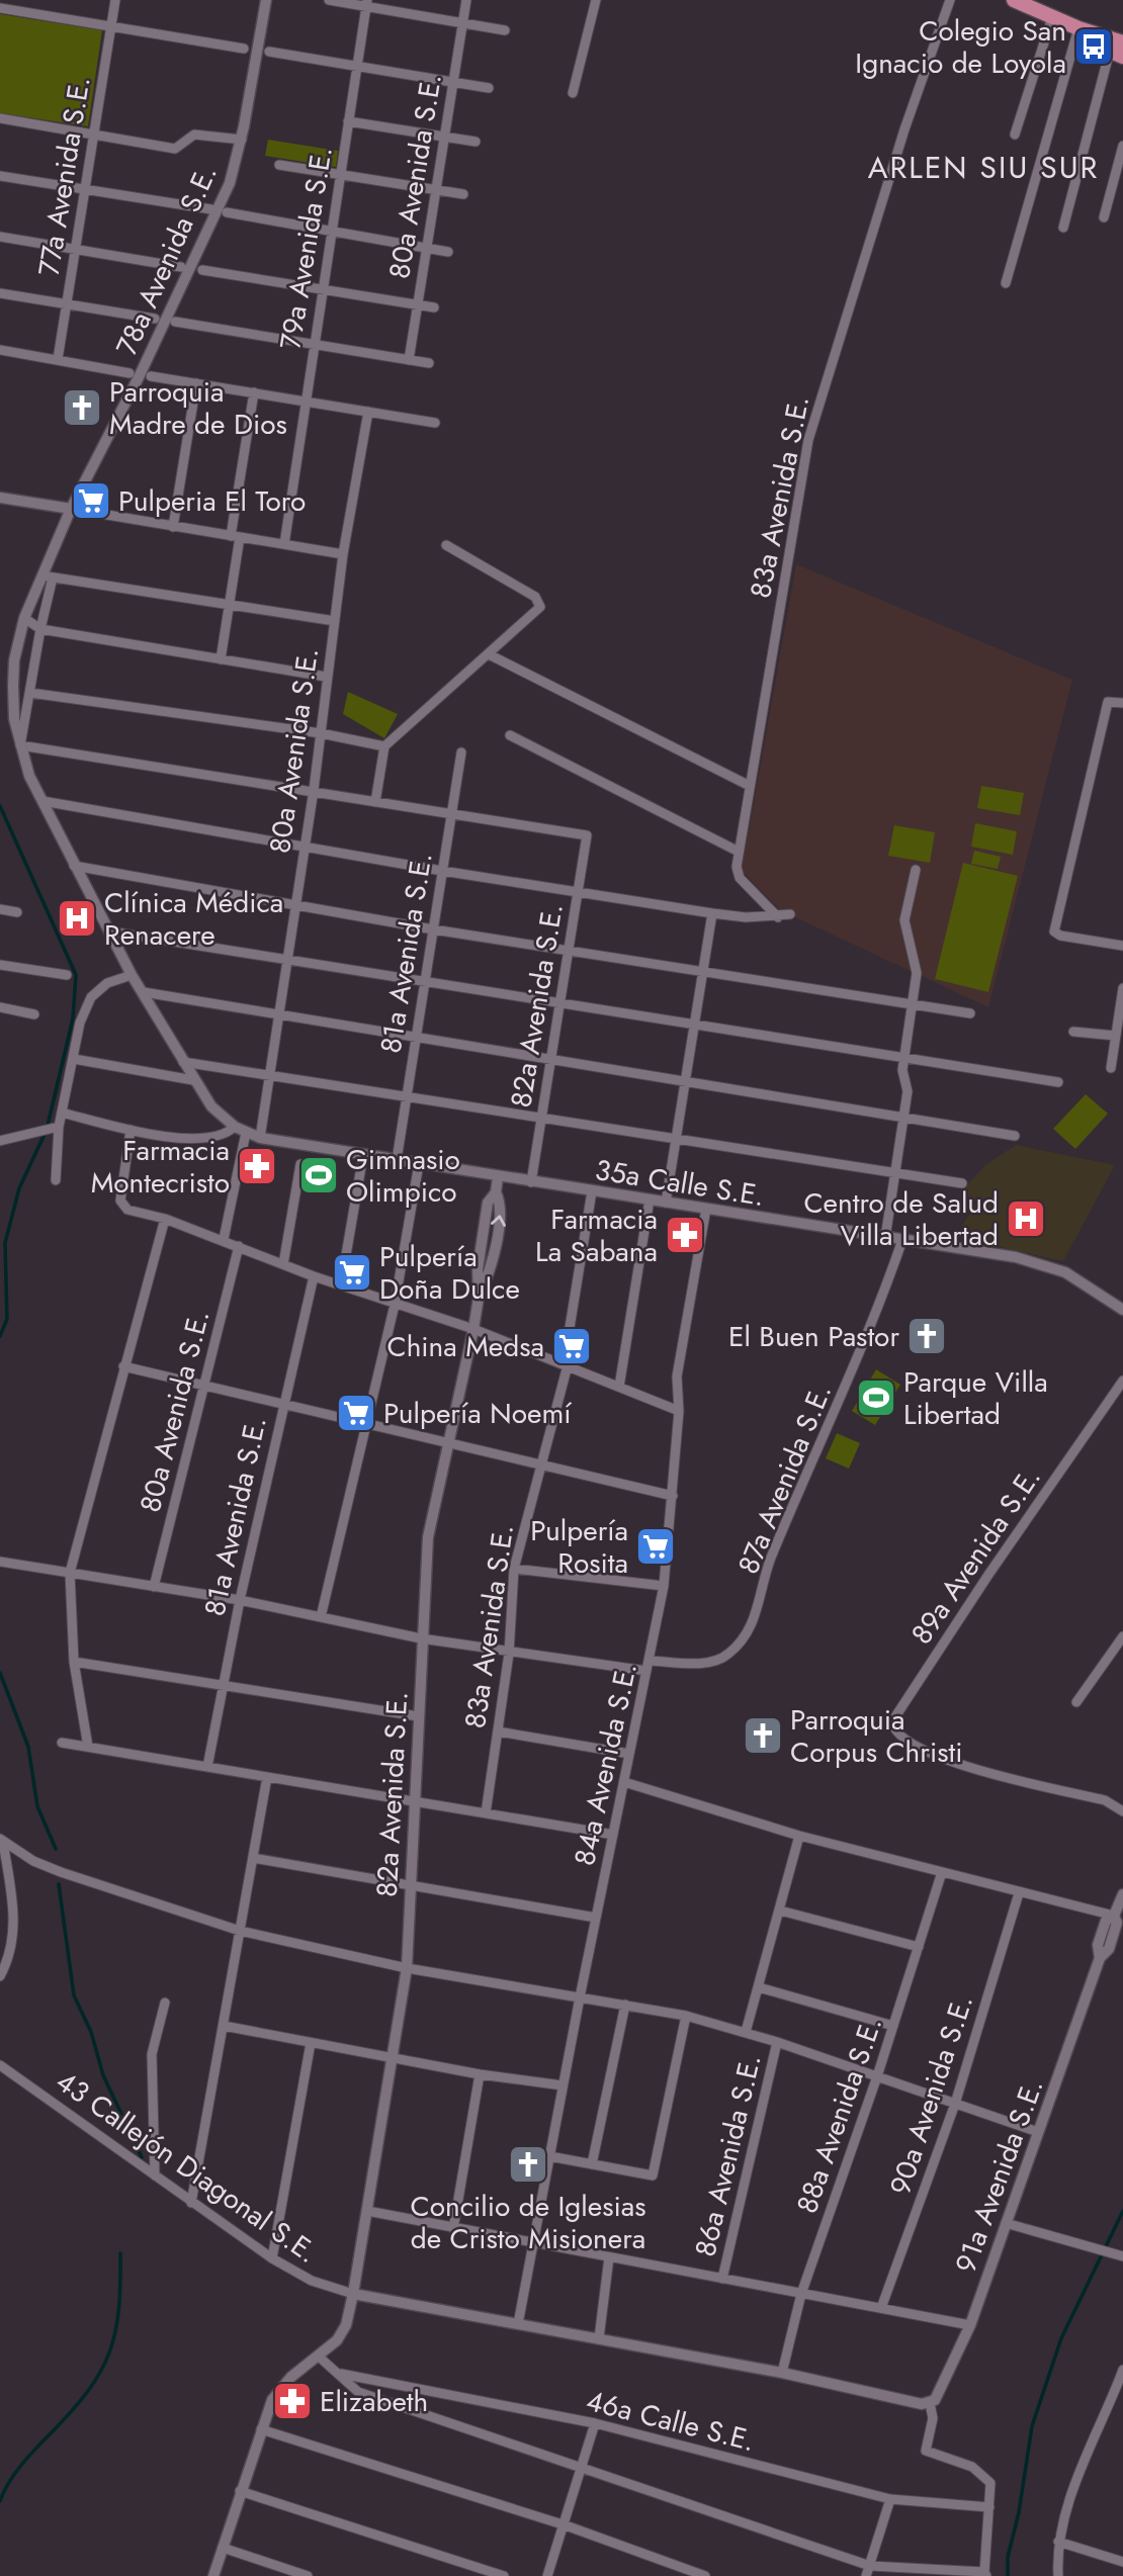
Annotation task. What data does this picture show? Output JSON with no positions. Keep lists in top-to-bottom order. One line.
{"streets":{"street":["77a Avenida S.E.","80a Avenida S.E.","79a Avenida S.E.","78a Avenida S.E.","83a Avenida S.E.","81a Avenida S.E.","82a Avenida S.E.","35a Calle S.E.","87a Avenida S.E.","89a Avenida S.E.","84a Avenida S.E.","90a Avenida S.E.","88a Avenida S.E.","86a Avenida S.E.","43 Callejón Diagonal S.E.","91a Avenida S.E.","46a Calle S.E."]},"crossings":[["80a Avenida S.E.","35a Calle S.E."],["78a Avenida S.E.","35a Calle S.E."],["81a Avenida S.E.","82a Avenida S.E."],["81a Avenida S.E.","35a Calle S.E."],["82a Avenida S.E.","35a Calle S.E."],["82a Avenida S.E.","43 Callejón Diagonal S.E."],["35a Calle S.E.","87a Avenida S.E."],["35a Calle S.E.","84a Avenida S.E."],["87a Avenida S.E.","84a Avenida S.E."]],"districts":["ARLEN SIU SUR"],"places":{"bus stop":["Colegio San Ignacio de Loyola"],"church":["Parroquia Madre de Dios","El Buen Pastor","Parroquia Corpus Christi","Concilio de Iglesias de Cristo Misionera"],"supermarket":["Pulperia El Toro","Pulpería Doña Dulce","China Medsa","Pulpería Noemí","Pulpería Rosita"],"hospital":["Clínica Médica Renacere","Centro de Salud Villa Libertad"],"pharmacy":["Farmacia Montecristo","Farmacia La Sabana","Elizabeth"],"sports":["Gimnasio Olimpico","Parque Villa Libertad"]}}
